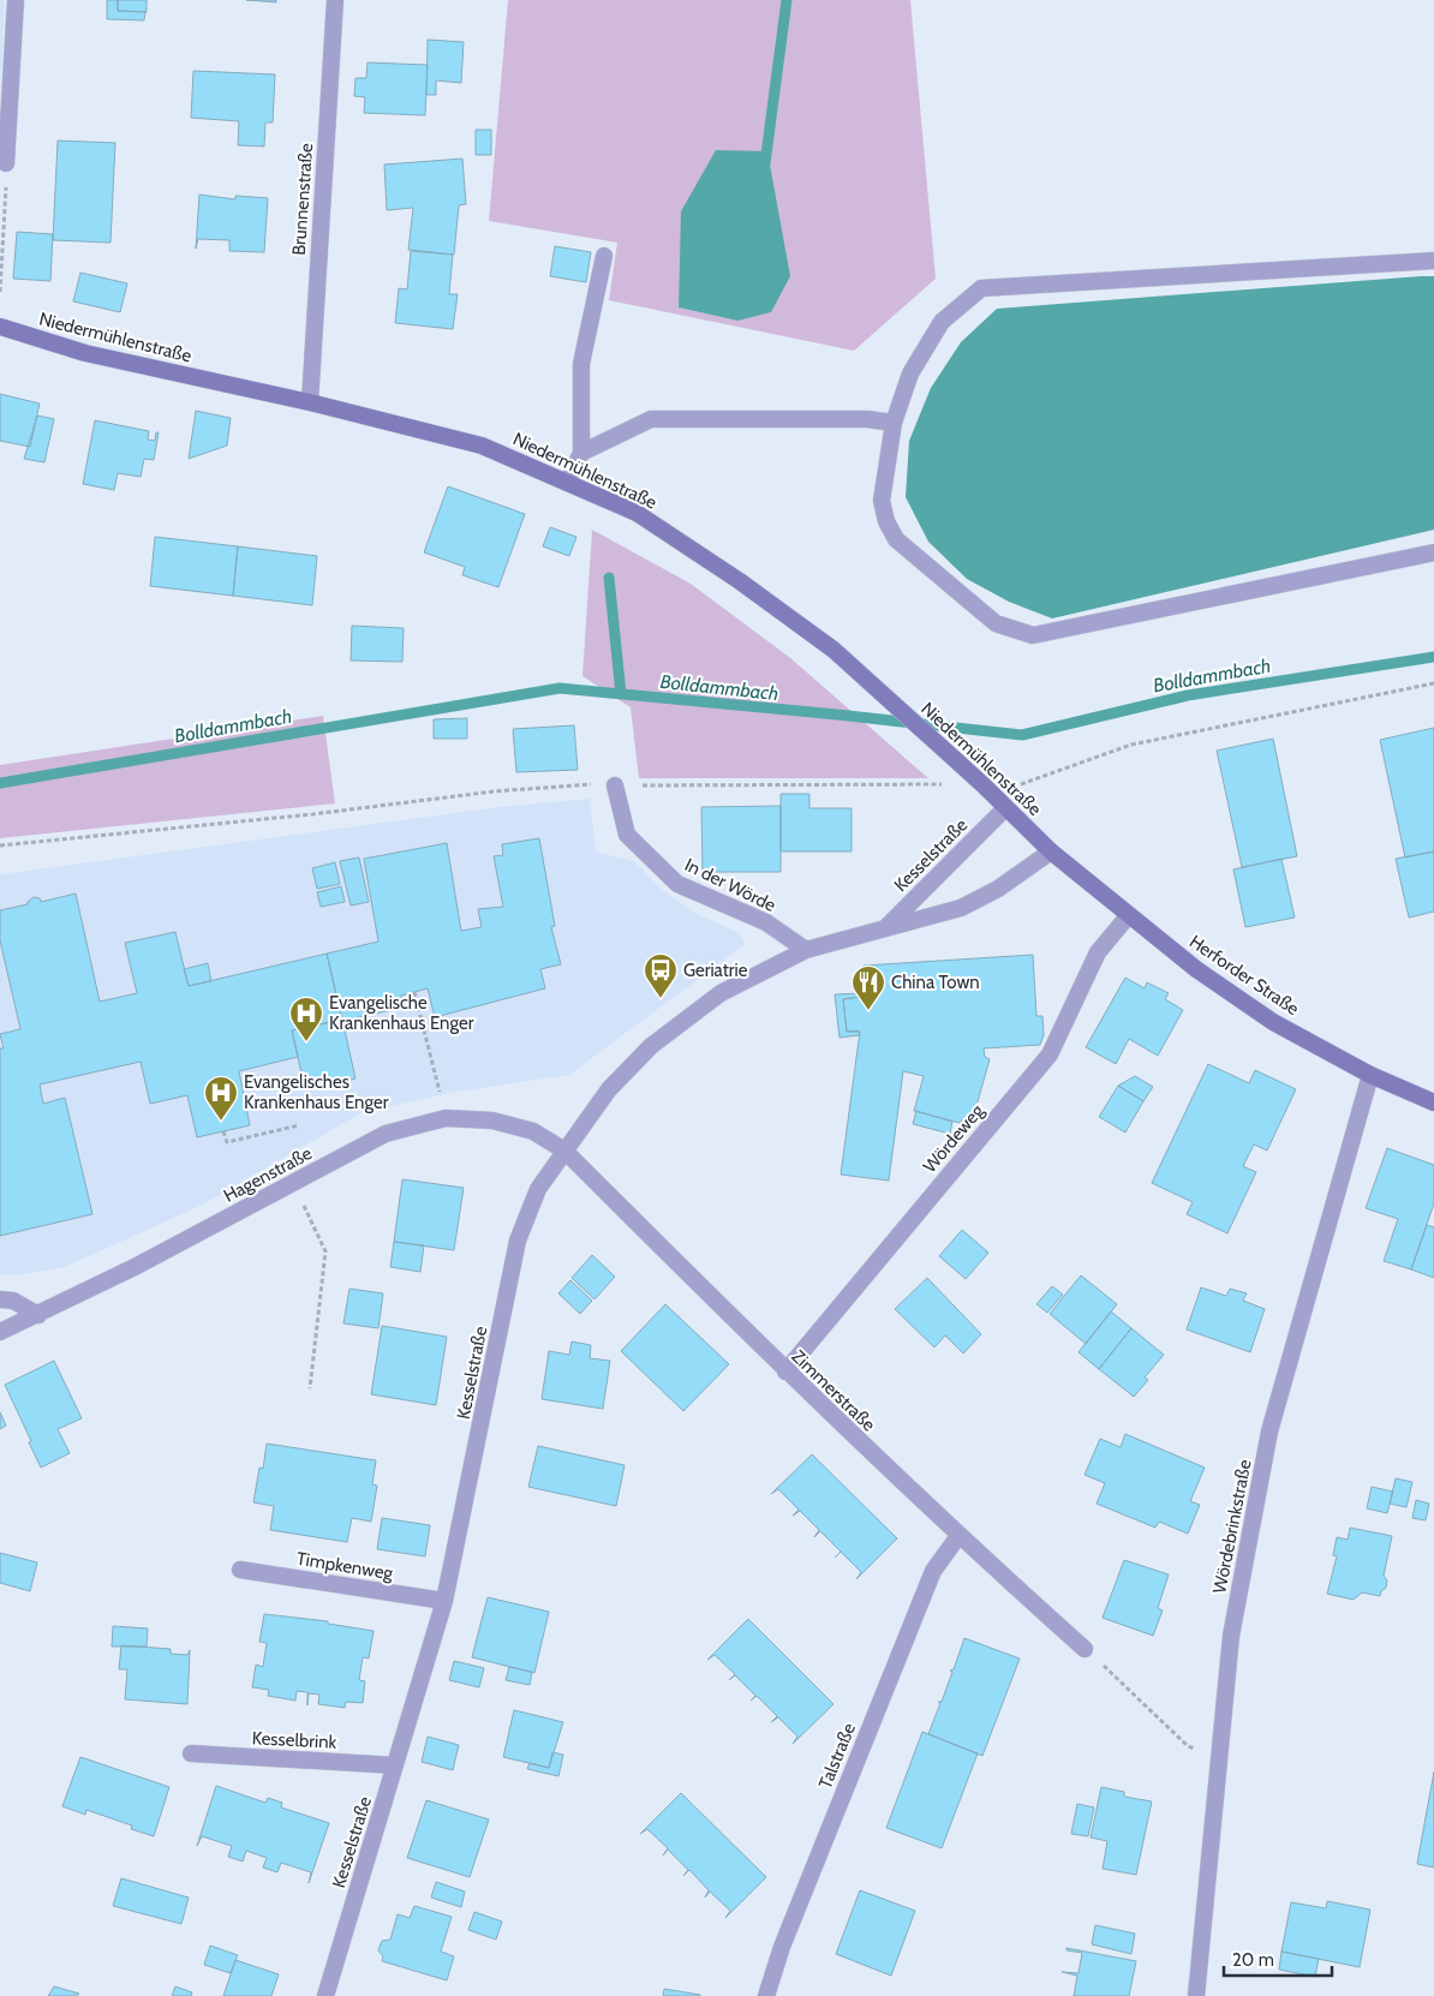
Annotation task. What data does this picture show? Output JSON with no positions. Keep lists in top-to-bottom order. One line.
{"streets":{"main road":["Niedermühlenstraße","Herforder Straße"],"street":["Brunnenstraße","Kesselstraße","In der Wörde","Wördeweg","Hagenstraße","Zimmerstraße","Wördebrinkstraße","Timpkenweg","Kesselbrink","Talstraße"]},"crossings":[["Brunnenstraße","Niedermühlenstraße"],["Niedermühlenstraße","Kesselstraße"],["Niedermühlenstraße","Herforder Straße"],["Kesselstraße","In der Wörde"],["Kesselstraße","Herforder Straße"],["Kesselstraße","Hagenstraße"],["Kesselstraße","Zimmerstraße"],["Kesselstraße","Timpkenweg"],["Kesselstraße","Kesselbrink"],["Herforder Straße","Wördeweg"],["Herforder Straße","Wördebrinkstraße"],["Wördeweg","Zimmerstraße"],["Hagenstraße","Zimmerstraße"],["Zimmerstraße","Talstraße"]],"water":["Bolldammbach"],"places":{"bus stop":["Geriatrie"],"restaurant":["China Town"],"hospital":["Evangelische Krankenhaus Enger","Evangelisches Krankenhaus Enger"]},"scale_bar":"20 m"}
